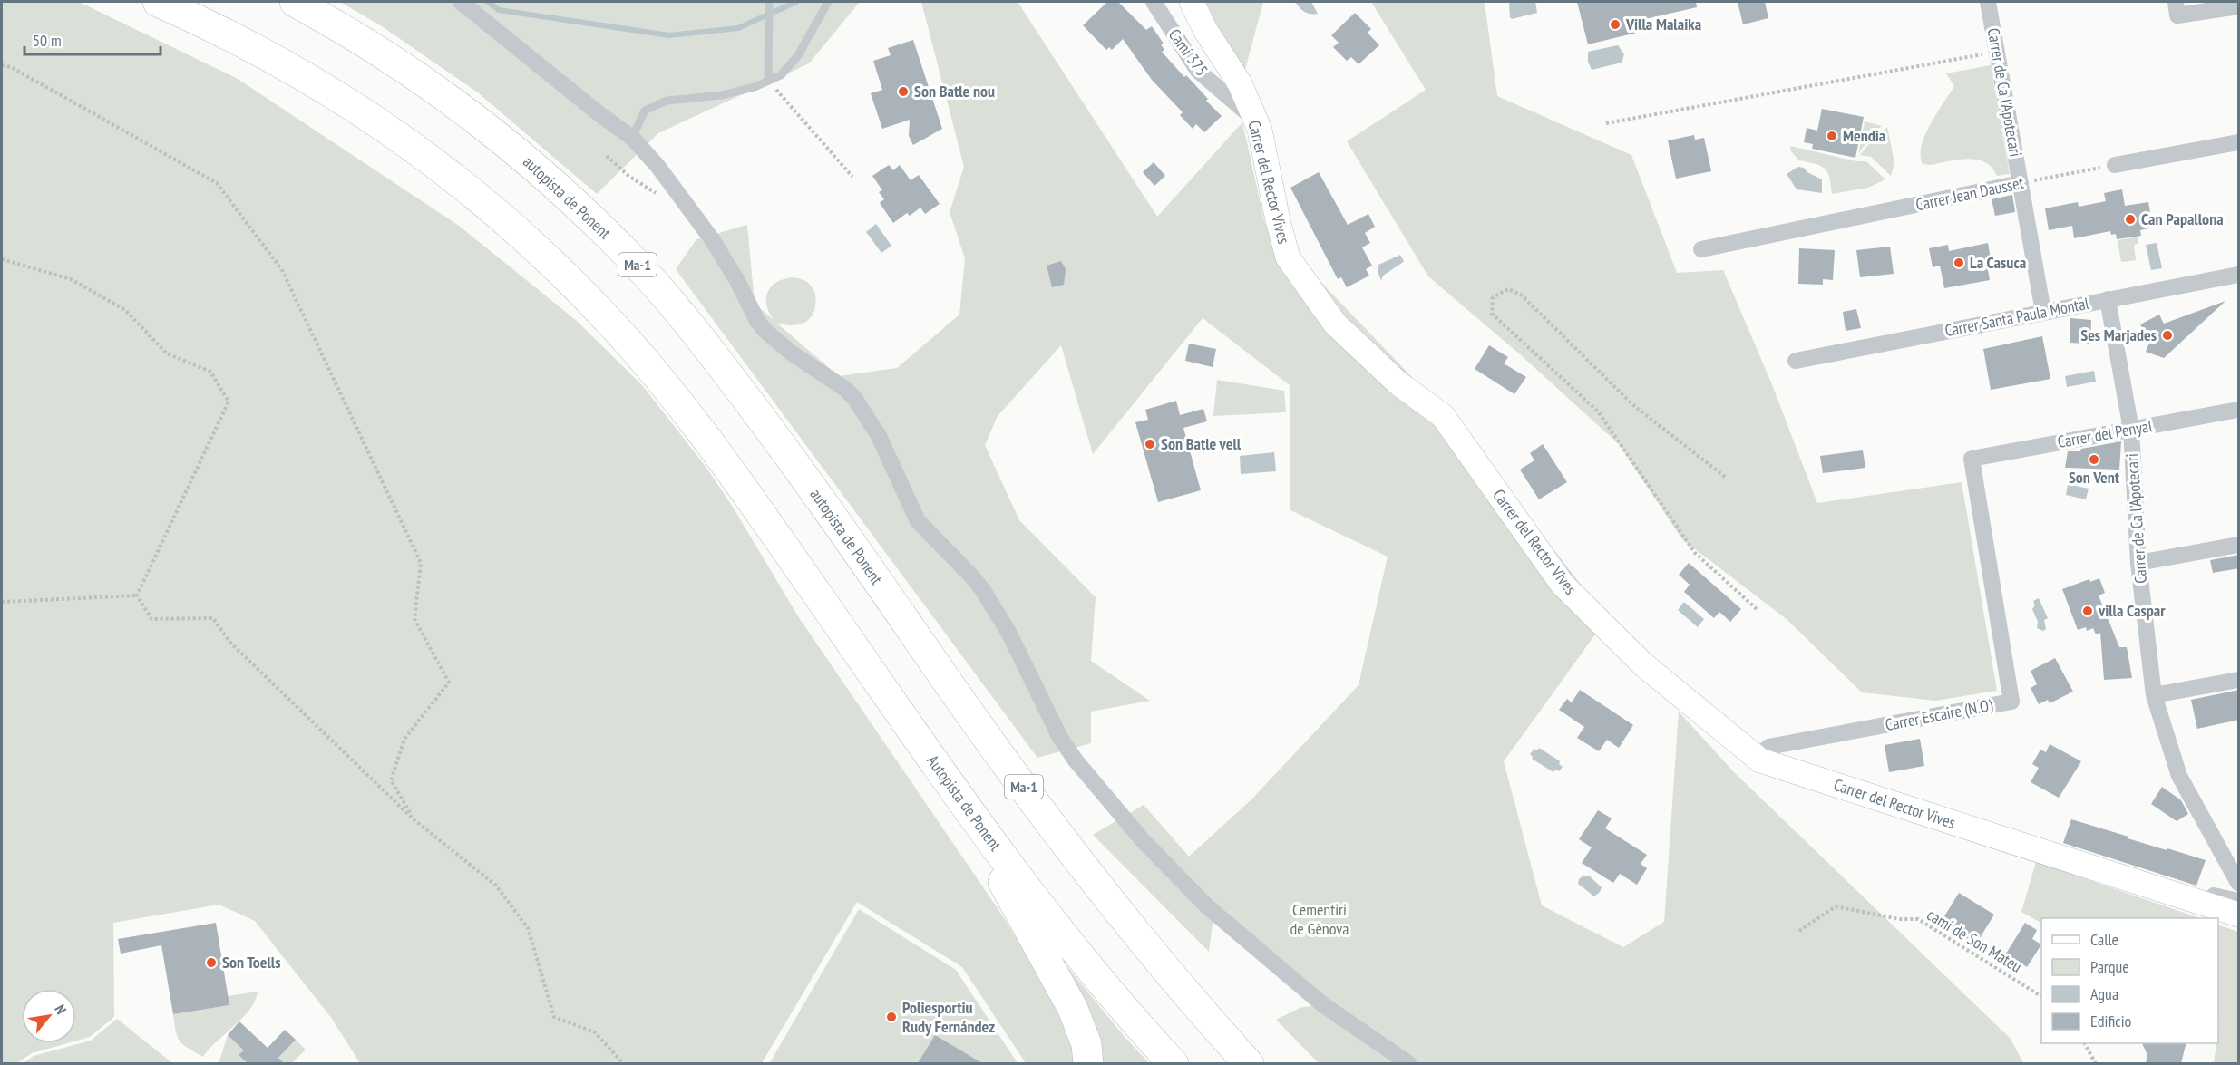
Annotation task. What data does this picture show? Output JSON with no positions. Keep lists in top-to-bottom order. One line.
{"streets":{"highway":["autopista de Ponent","Ma-1","Autopista de Ponent"],"street":["Camí 375","Carrer de Ca l'Apotecari","Carrer del Rector Vives","Carrer Jean Dausset","Carrer Santa Paula Montal","Carrer del Penyal","Carrer Escaire (N.O)"],"path":["camí de Son Mateu"]},"crossings":[["Camí 375","Carrer del Rector Vives"],["Carrer de Ca l'Apotecari","Carrer Jean Dausset"],["Carrer de Ca l'Apotecari","Carrer Santa Paula Montal"],["Carrer de Ca l'Apotecari","Carrer del Penyal"],["Carrer del Rector Vives","Carrer Escaire (N.O)"],["Carrer del Penyal","Carrer Escaire (N.O)"]],"parks":["Cementiri de Gènova"],"places":["Villa Malaika","Son Batle nou","Mendia","Can Papallona","La Casuca","Ses Marjades","Son Batle vell","Son Vent","villa Caspar","Son Toells","Poliesportiu Rudy Fernández"],"legend":["Calle","Parque","Agua","Edificio"],"scale_bar":"50 m","north":"top right"}
